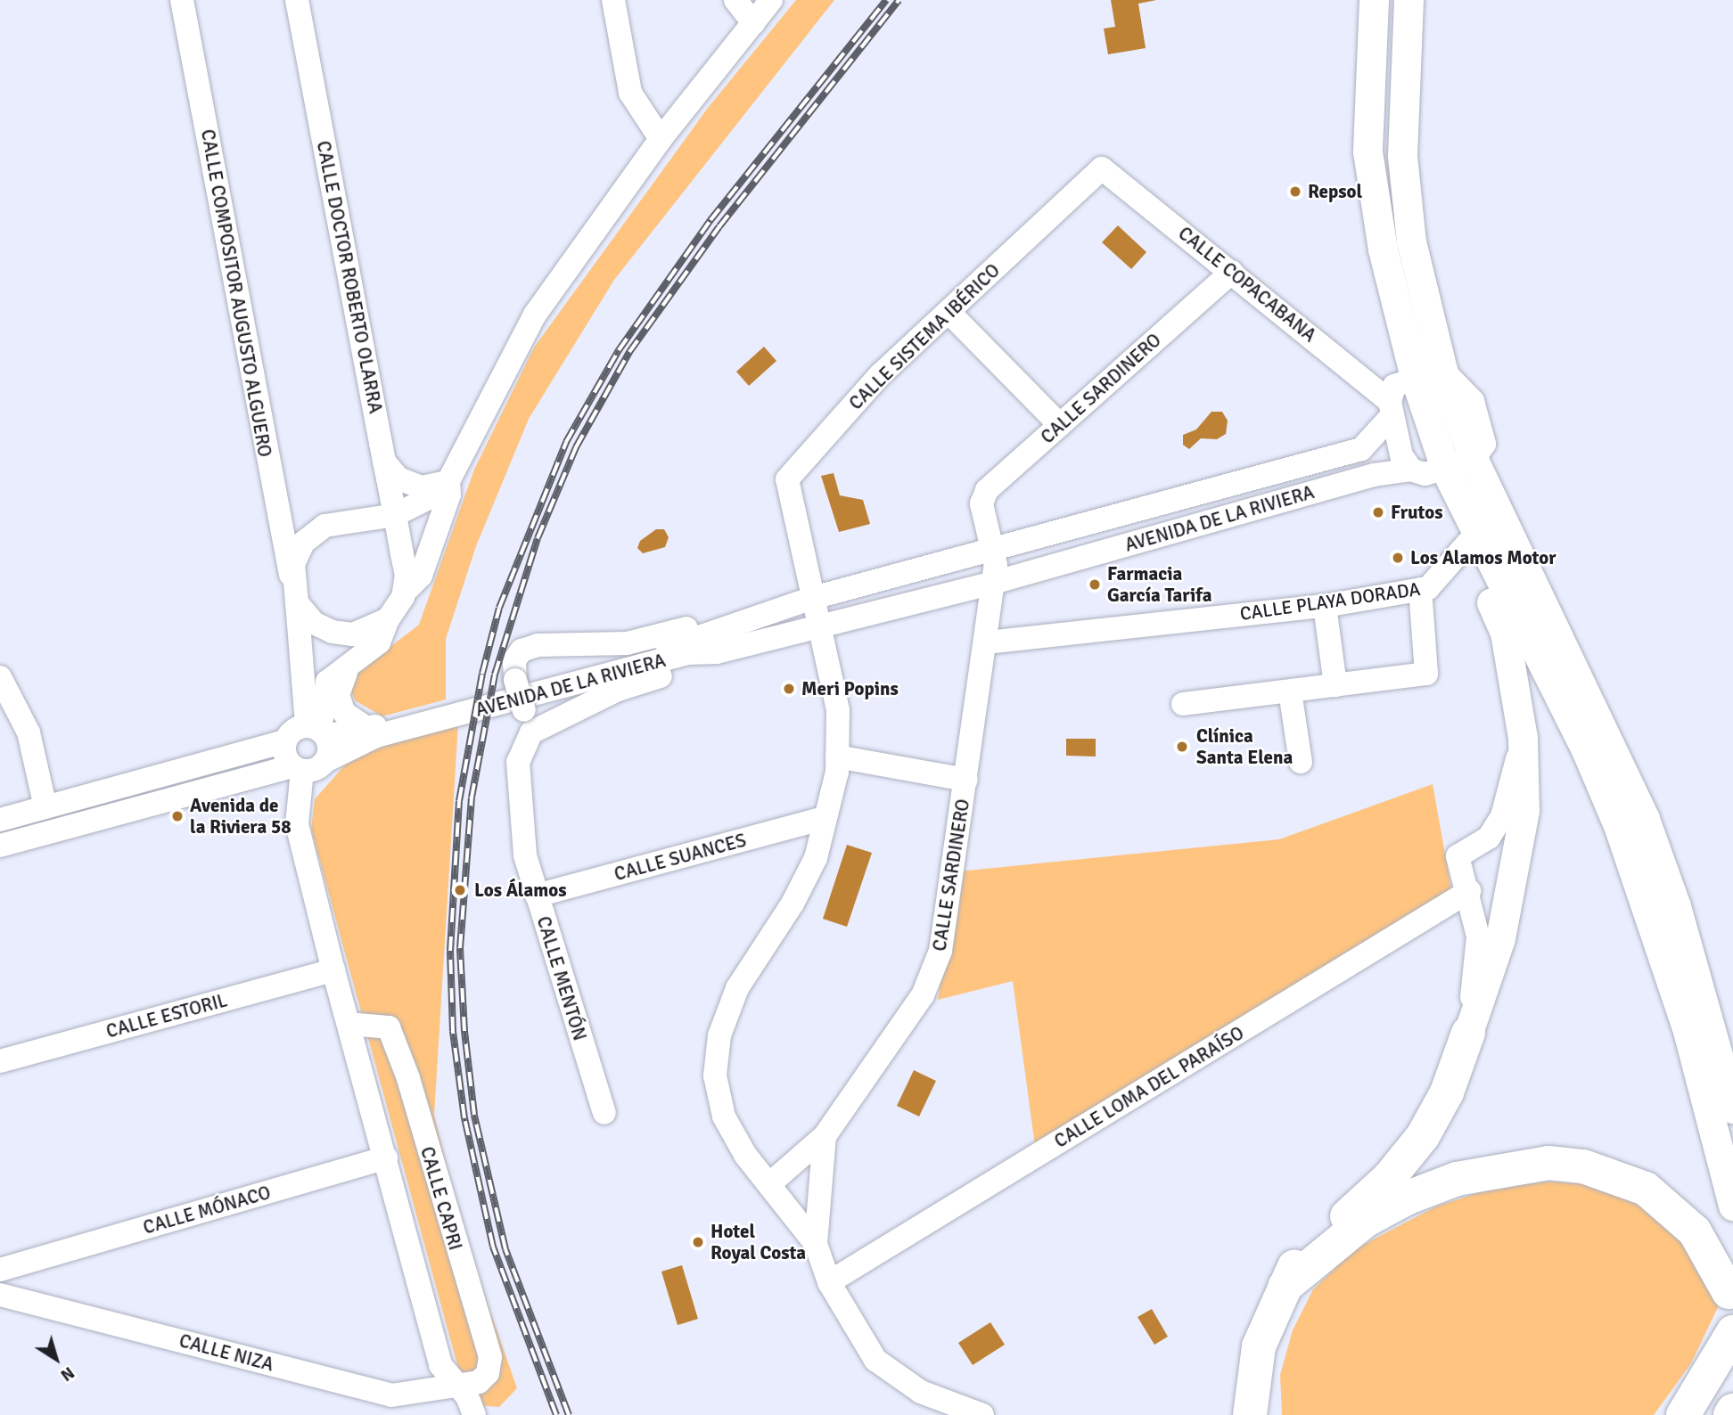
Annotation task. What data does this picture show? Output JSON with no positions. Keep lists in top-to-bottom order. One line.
{"streets":{"street":["CALLE DOCTOR ROBERTO OLARRA","CALLE COPACABANA","CALLE COMPOSITOR AUGUSTO ALGUERO","CALLE SISTEMA IBÉRICO","CALLE SARDINERO","AVENIDA DE LA RIVIERA","CALLE PLAYA DORADA","CALLE SUANCES","CALLE MENTÓN","CALLE ESTORIL","CALLE LOMA DEL PARAÍSO","CALLE CAPRI","CALLE MÓNACO","CALLE NIZA"]},"crossings":[["CALLE DOCTOR ROBERTO OLARRA","CALLE COMPOSITOR AUGUSTO ALGUERO"],["CALLE COPACABANA","CALLE SISTEMA IBÉRICO"],["CALLE COPACABANA","CALLE SARDINERO"],["CALLE COPACABANA","AVENIDA DE LA RIVIERA"],["CALLE COMPOSITOR AUGUSTO ALGUERO","AVENIDA DE LA RIVIERA"],["CALLE SISTEMA IBÉRICO","AVENIDA DE LA RIVIERA"],["CALLE SARDINERO","AVENIDA DE LA RIVIERA"],["CALLE SARDINERO","CALLE PLAYA DORADA"],["CALLE SUANCES","CALLE MENTÓN"],["CALLE CAPRI","CALLE NIZA"]],"places":["Repsol","Frutos","Los Alamos Motor","Farmacia García Tarifa","Meri Popins","Clínica Santa Elena","Avenida de la Riviera 58","Los Álamos","Hotel Royal Costa"],"north":"bottom right"}
